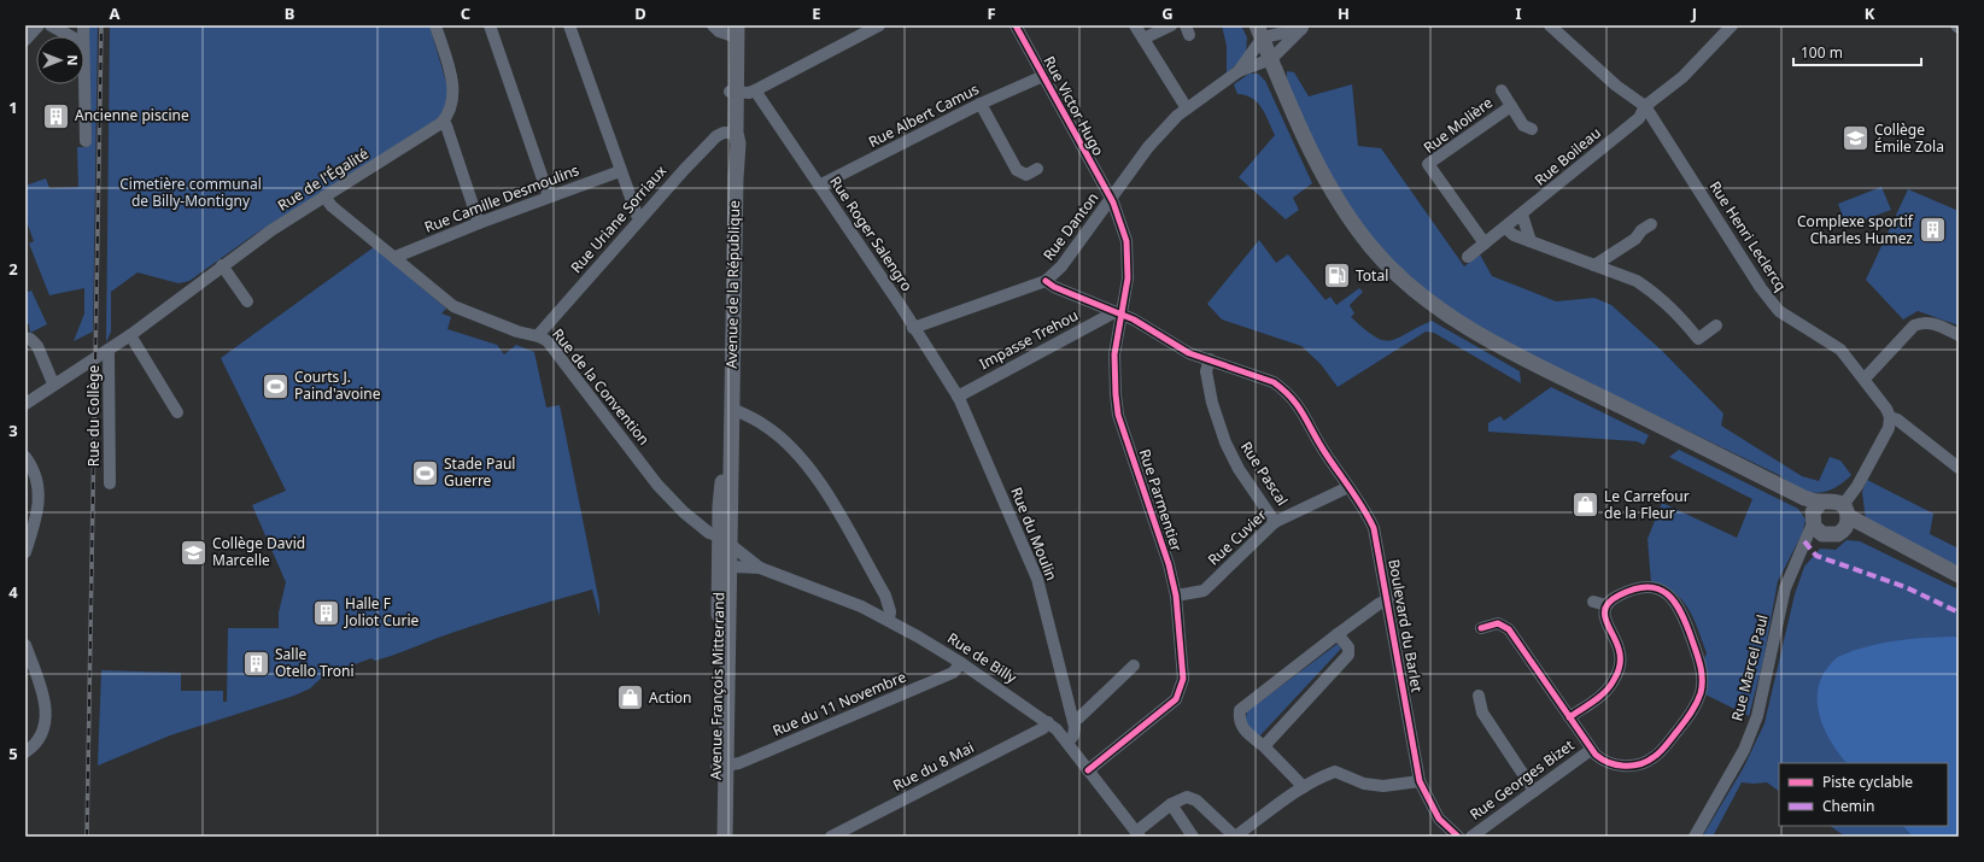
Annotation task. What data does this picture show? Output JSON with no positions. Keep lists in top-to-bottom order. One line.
{"streets":{"main road":["Avenue de la République","Avenue François Mitterrand"],"street":["Rue Victor Hugo","Rue Albert Camus","Rue Molière","Rue Boileau","Rue de l'Égalité","Rue Camille Desmoulins","Rue Uriane Sorriaux","Rue Danton","Rue Roger Salengro","Rue Henri Leclercq","Impasse Trehou","Rue de la Convention","Rue du Collège","Rue Pascal","Rue Parmentier","Rue du Moulin","Rue Cuvier","Boulevard du Barlet","Rue de Billy","Rue Marcel Paul","Rue du 11 Novembre","Rue du 8 Mai","Rue Georges Bizet"]},"crossings":[["Rue Victor Hugo","Rue Albert Camus"],["Rue Victor Hugo","Rue Danton"],["Rue Victor Hugo","Rue Parmentier"],["Rue Albert Camus","Rue Roger Salengro"],["Rue Boileau","Rue Henri Leclercq"],["Rue de l'Égalité","Rue de la Convention"],["Rue de l'Égalité","Rue du Collège"],["Rue Camille Desmoulins","Rue de la Convention"],["Rue Uriane Sorriaux","Avenue de la République"],["Rue Uriane Sorriaux","Rue de la Convention"],["Rue Danton","Rue Roger Salengro"],["Rue Danton","Rue Parmentier"],["Rue Danton","Boulevard du Barlet"],["Rue Roger Salengro","Impasse Trehou"],["Rue Roger Salengro","Rue du Moulin"],["Avenue de la République","Rue de la Convention"],["Avenue de la République","Rue de Billy"],["Avenue de la République","Avenue François Mitterrand"],["Impasse Trehou","Rue Parmentier"],["Impasse Trehou","Rue du Moulin"],["Impasse Trehou","Boulevard du Barlet"],["Rue de la Convention","Rue de Billy"],["Rue de la Convention","Avenue François Mitterrand"],["Rue Pascal","Rue Cuvier"],["Rue Pascal","Boulevard du Barlet"],["Rue Parmentier","Rue Cuvier"],["Rue Parmentier","Boulevard du Barlet"],["Rue Parmentier","Rue de Billy"],["Rue du Moulin","Rue de Billy"],["Rue Cuvier","Boulevard du Barlet"],["Rue de Billy","Avenue François Mitterrand"],["Rue de Billy","Rue du 11 Novembre"],["Rue de Billy","Rue du 8 Mai"],["Avenue François Mitterrand","Rue du 11 Novembre"]],"parks":["Cimetière communal de Billy-Montigny"],"places":{"building":["Ancienne piscine","Complexe sportif Charles Humez","Halle F Joliot Curie","Salle Otello Troni"],"school or university":["Collège Émile Zola","Collège David Marcelle"],"fuel station":["Total"],"sports":["Courts J. Paind'avoine","Stade Paul Guerre"],"shop":["Le Carrefour de la Fleur","Action"]},"legend":["Piste cyclable","Chemin"],"scale_bar":"100 m","north":"right","grid":{"columns":["A","B","C","D","E","F","G","H","I","J","K"],"rows":["1","2","3","4","5"]}}
